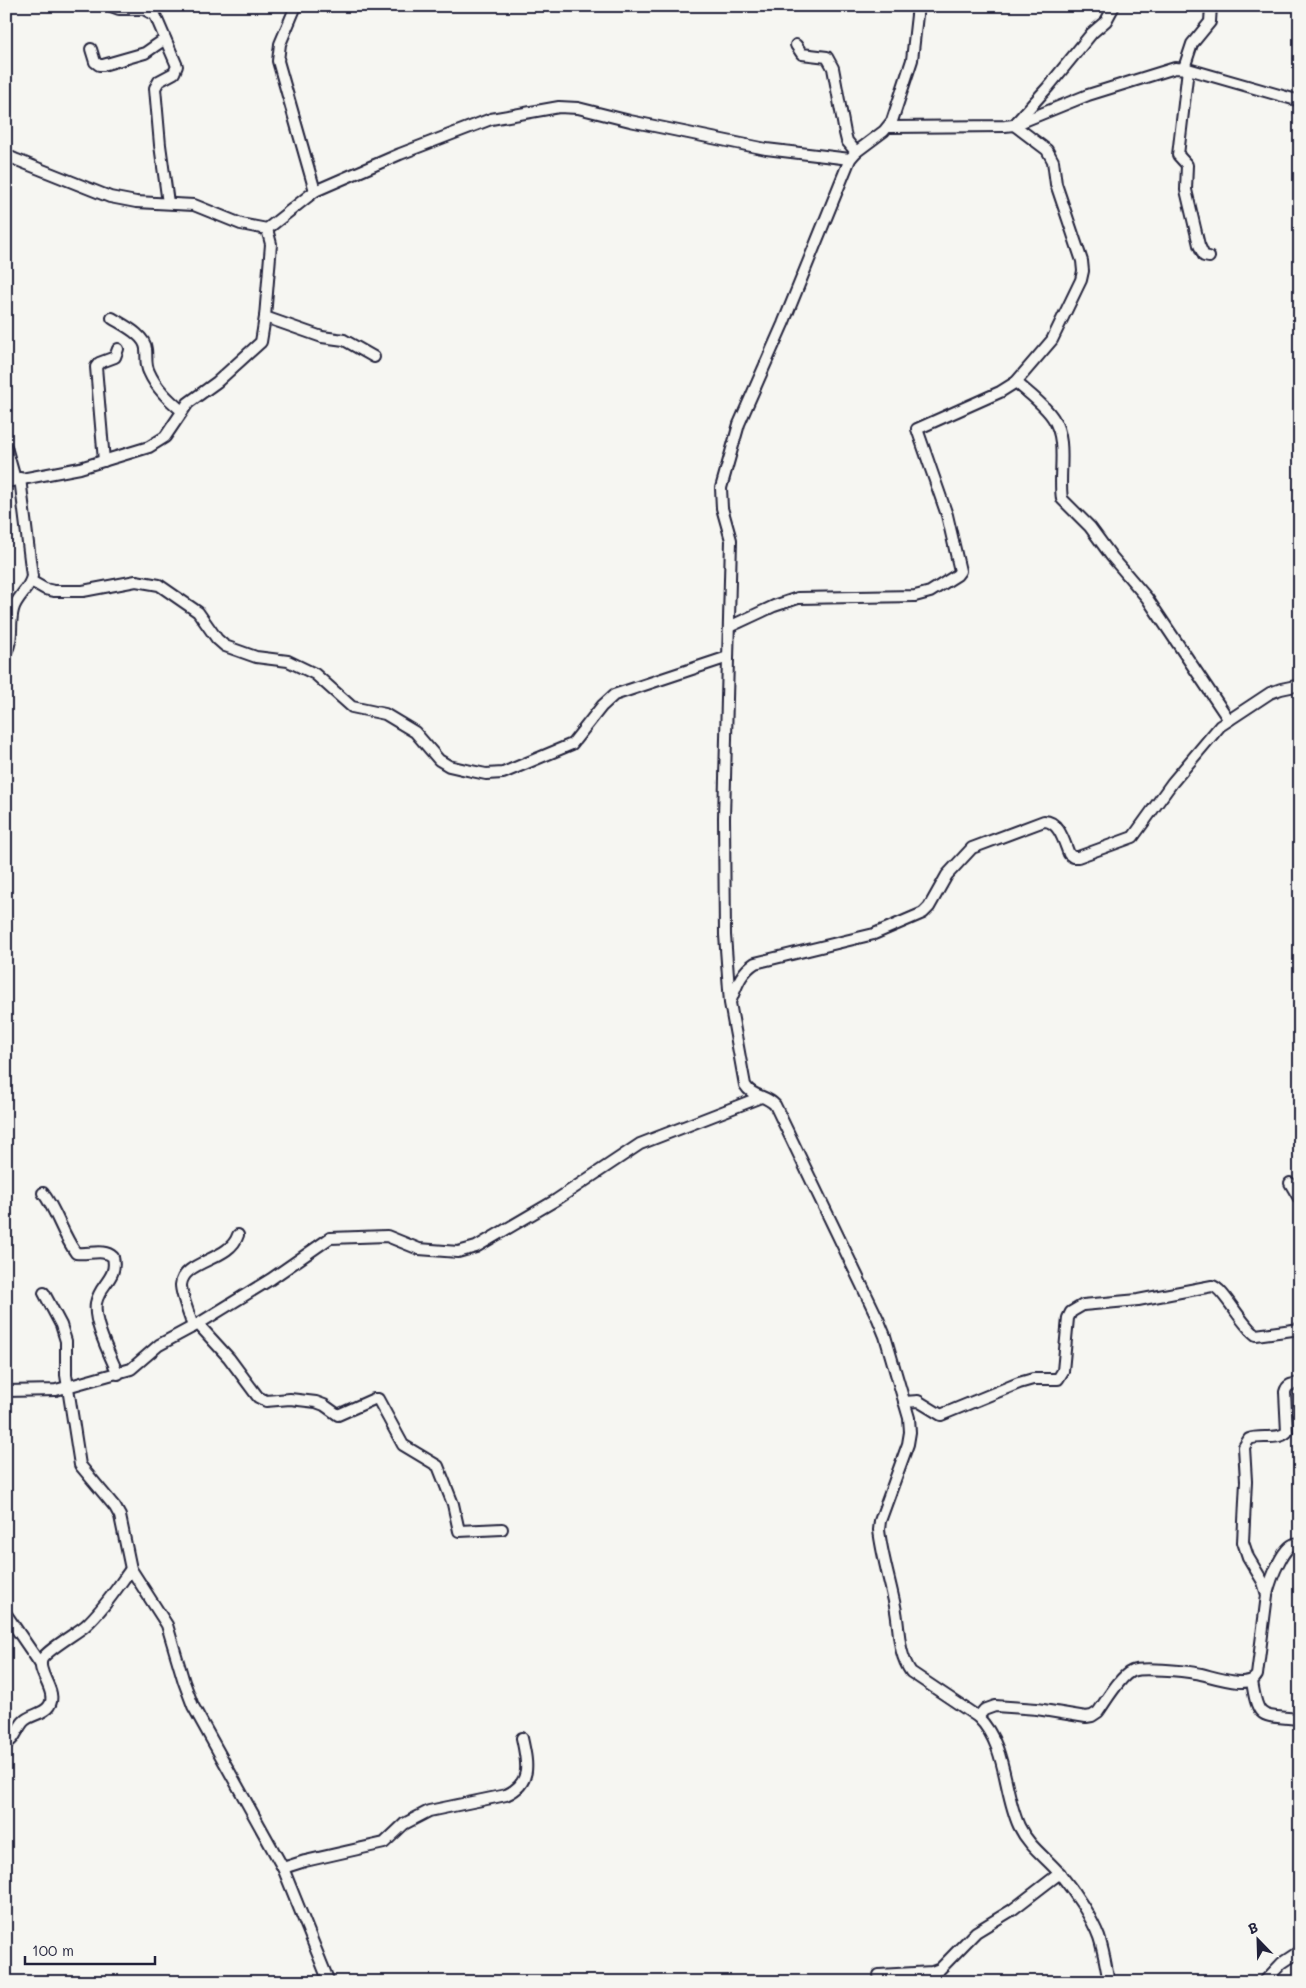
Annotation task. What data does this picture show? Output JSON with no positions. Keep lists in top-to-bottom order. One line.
{"scale_bar":"100 m","north":"top left"}
